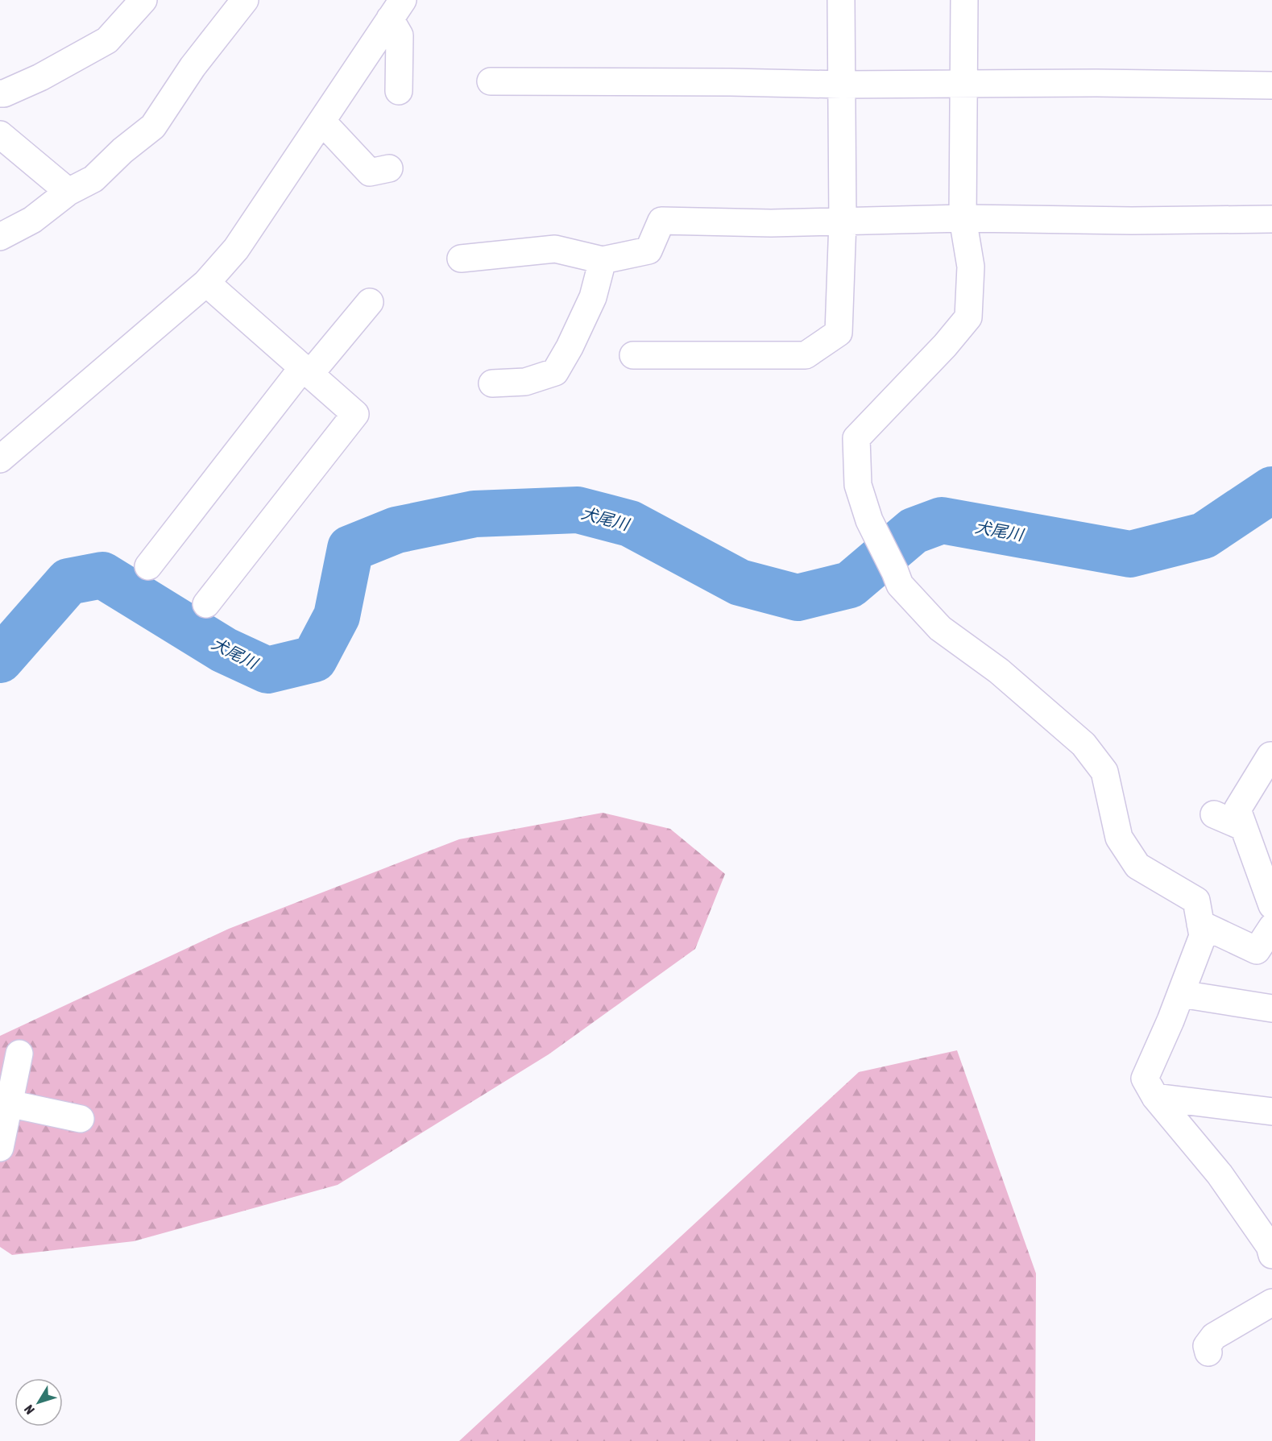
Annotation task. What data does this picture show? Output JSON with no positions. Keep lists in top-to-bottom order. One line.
{"water":["犬尾川"],"north":"bottom left"}
